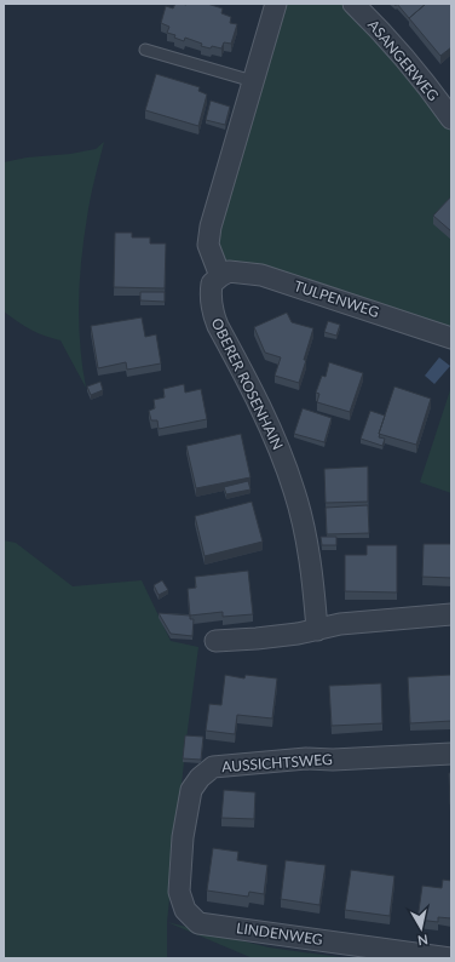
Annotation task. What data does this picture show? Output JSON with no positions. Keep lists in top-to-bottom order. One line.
{"streets":{"street":["ASANGERWEG","TULPENWEG","OBERER ROSENHAIN","AUSSICHTSWEG","LINDENWEG"]},"crossings":[["TULPENWEG","OBERER ROSENHAIN"],["AUSSICHTSWEG","LINDENWEG"]],"north":"bottom"}
